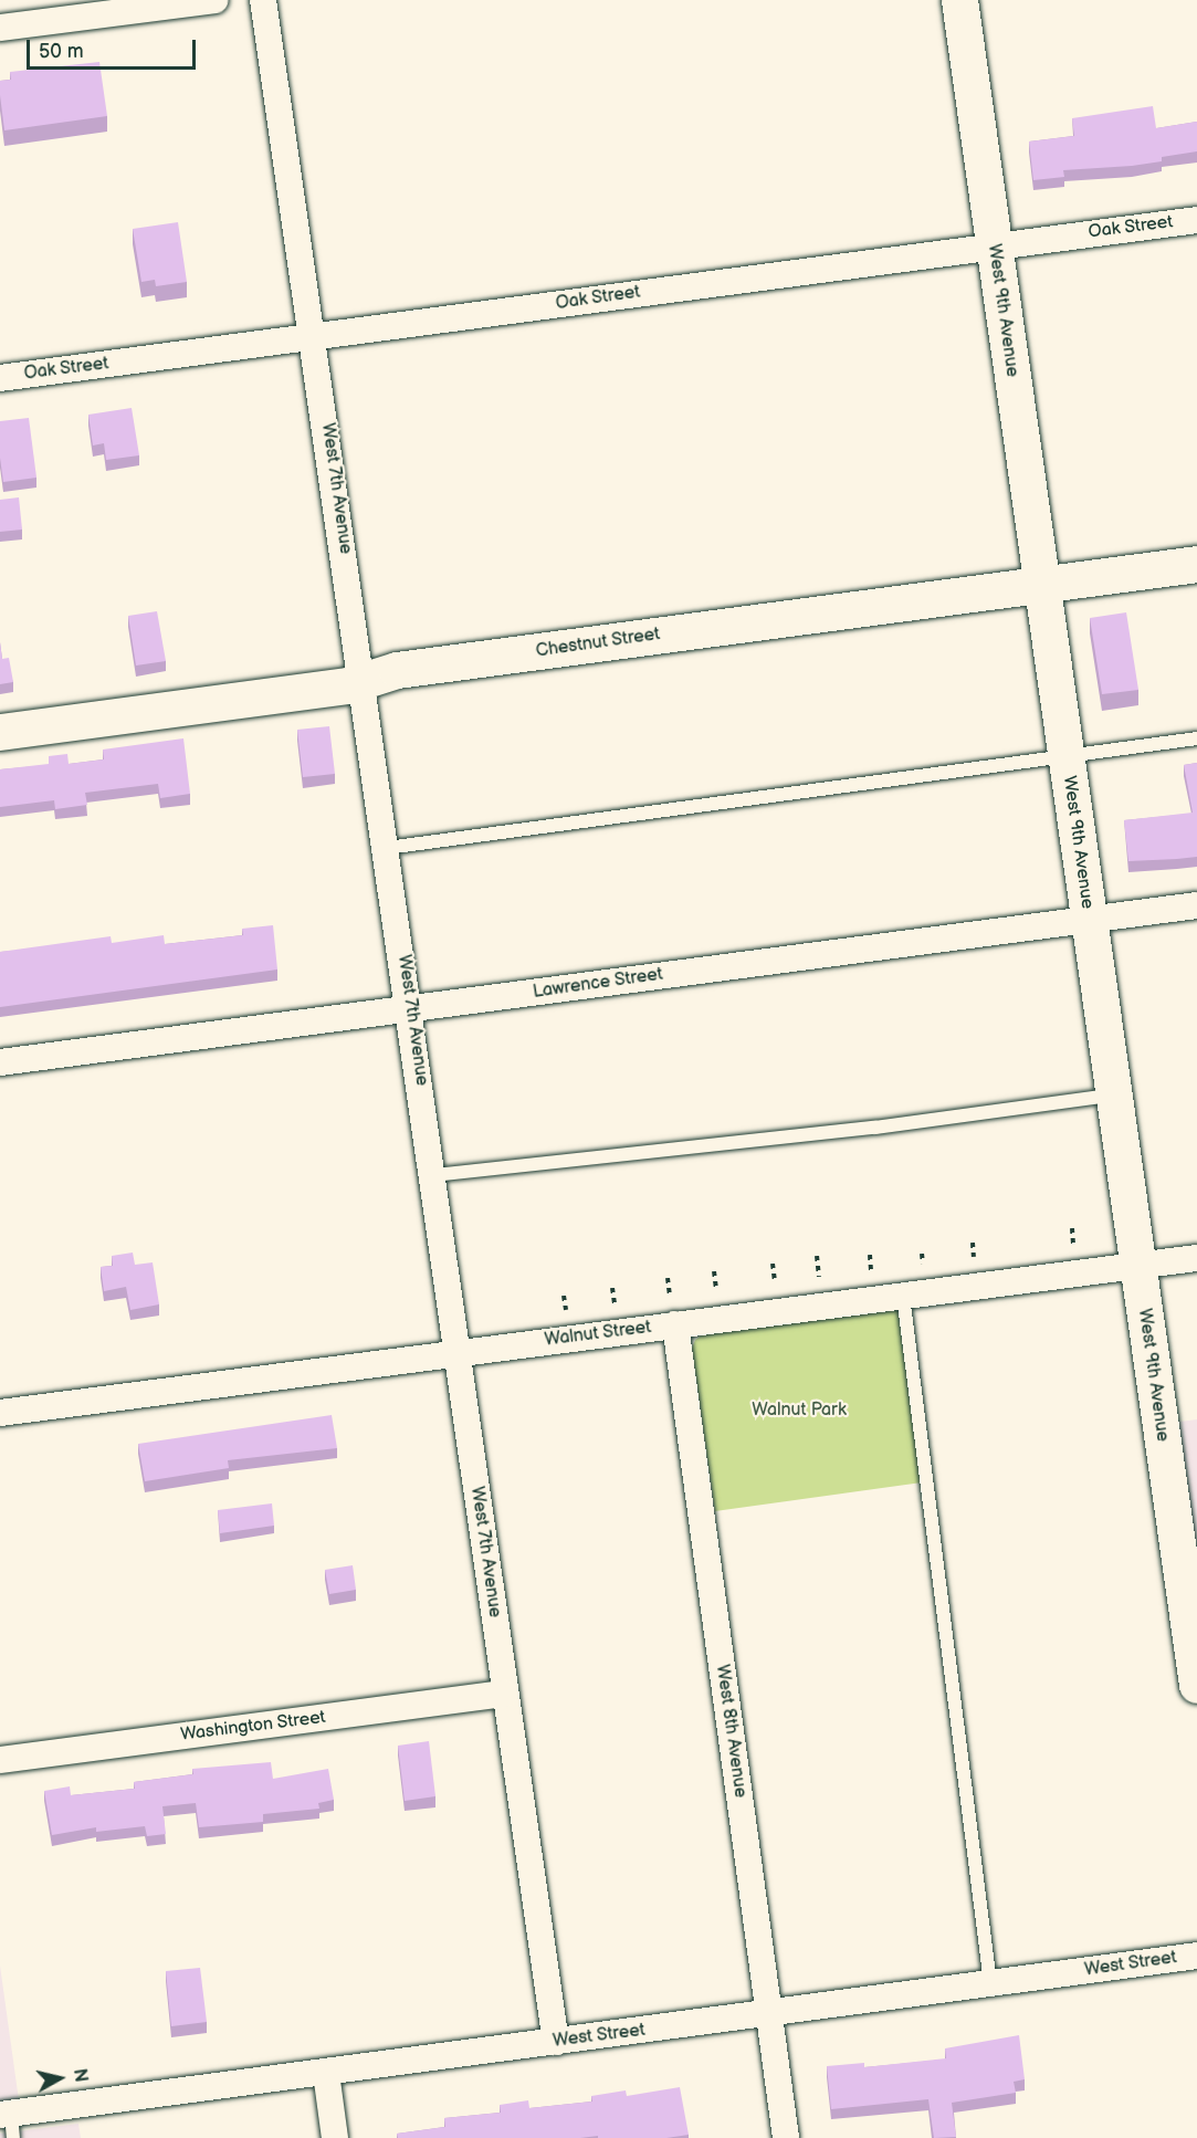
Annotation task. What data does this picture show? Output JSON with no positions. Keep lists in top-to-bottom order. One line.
{"streets":{"street":["Oak Street","West 9th Avenue","West 7th Avenue","Chestnut Street","Lawrence Street","Walnut Street","Washington Street","West 8th Avenue","West Street"]},"crossings":[["Oak Street","West 9th Avenue"],["Oak Street","West 7th Avenue"],["West 9th Avenue","Chestnut Street"],["West 9th Avenue","Lawrence Street"],["West 9th Avenue","Walnut Street"],["West 7th Avenue","Chestnut Street"],["West 7th Avenue","Lawrence Street"],["West 7th Avenue","Walnut Street"],["West 7th Avenue","Washington Street"],["West 7th Avenue","West Street"],["Walnut Street","West 8th Avenue"],["West 8th Avenue","West Street"]],"parks":["Walnut Park"],"scale_bar":"50 m","north":"right"}
